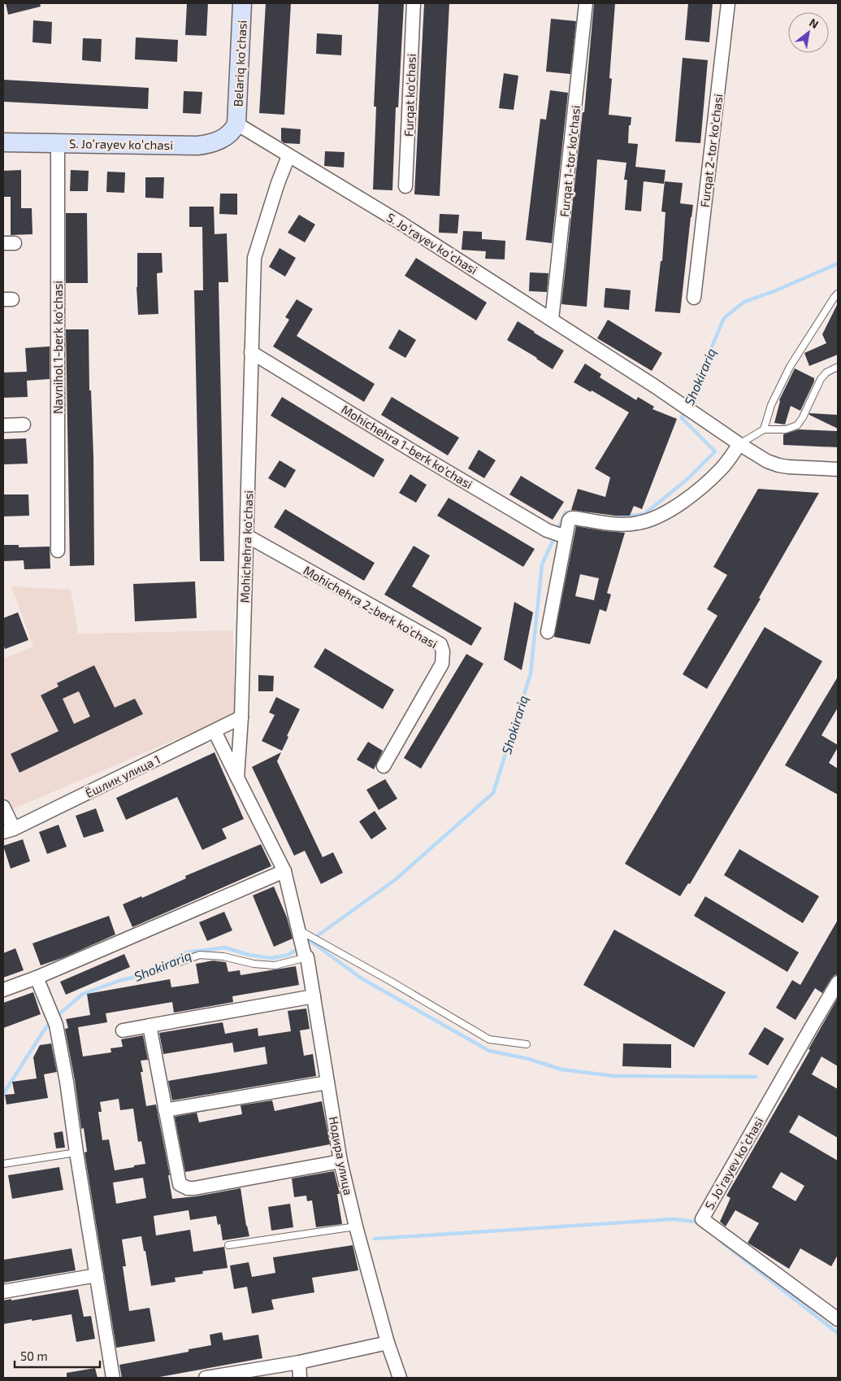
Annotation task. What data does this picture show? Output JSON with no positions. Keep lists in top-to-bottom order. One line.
{"streets":{"street":["Belariq koʻchasi","Furqat ko'chasi","S. Joʻrayev koʻchasi","Furqat 2-tor ko'chasi","Furqat 1-tor ko'chasi","Navnihol 1-berk ko'chasi","Mohichehra 1-berk ko'chasi","Mohichehra ko'chasi","Mohichehra 2-berk ko'chasi","Ёшлик улица 1","Нодира улица"]},"crossings":[["Belariq koʻchasi","S. Joʻrayev koʻchasi"],["S. Joʻrayev koʻchasi","Furqat 1-tor ko'chasi"],["S. Joʻrayev koʻchasi","Navnihol 1-berk ko'chasi"],["S. Joʻrayev koʻchasi","Mohichehra ko'chasi"],["Mohichehra 1-berk ko'chasi","Mohichehra ko'chasi"],["Mohichehra ko'chasi","Mohichehra 2-berk ko'chasi"],["Mohichehra ko'chasi","Ёшлик улица 1"]],"water":["Shokirariq"],"scale_bar":"50 m","north":"top right"}
